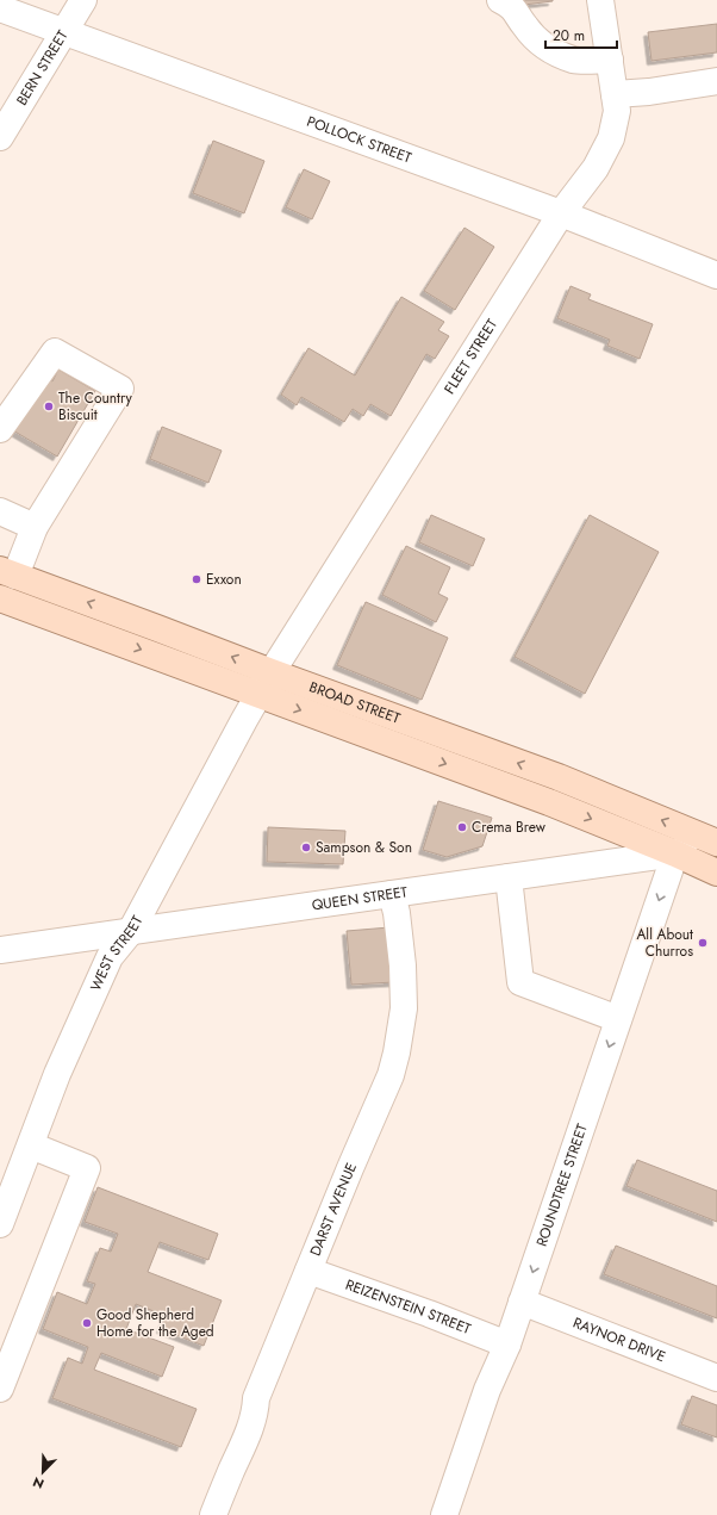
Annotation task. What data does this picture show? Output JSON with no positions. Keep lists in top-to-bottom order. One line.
{"streets":{"main road":["BROAD STREET"],"street":["BERN STREET","POLLOCK STREET","FLEET STREET","QUEEN STREET","WEST STREET","ROUNDTREE STREET","DARST AVENUE","REIZENSTEIN STREET","RAYNOR DRIVE"]},"crossings":[["BERN STREET","POLLOCK STREET"],["POLLOCK STREET","FLEET STREET"],["FLEET STREET","BROAD STREET"],["FLEET STREET","WEST STREET"],["BROAD STREET","QUEEN STREET"],["BROAD STREET","WEST STREET"],["BROAD STREET","ROUNDTREE STREET"],["QUEEN STREET","WEST STREET"],["QUEEN STREET","ROUNDTREE STREET"],["QUEEN STREET","DARST AVENUE"],["ROUNDTREE STREET","REIZENSTEIN STREET"],["ROUNDTREE STREET","RAYNOR DRIVE"],["DARST AVENUE","REIZENSTEIN STREET"]],"one_way":["ROUNDTREE STREET"],"places":["The Country Biscuit","Exxon","Crema Brew","Sampson & Son","All About Churros","Good Shepherd Home for the Aged"],"scale_bar":"20 m","north":"bottom left"}
